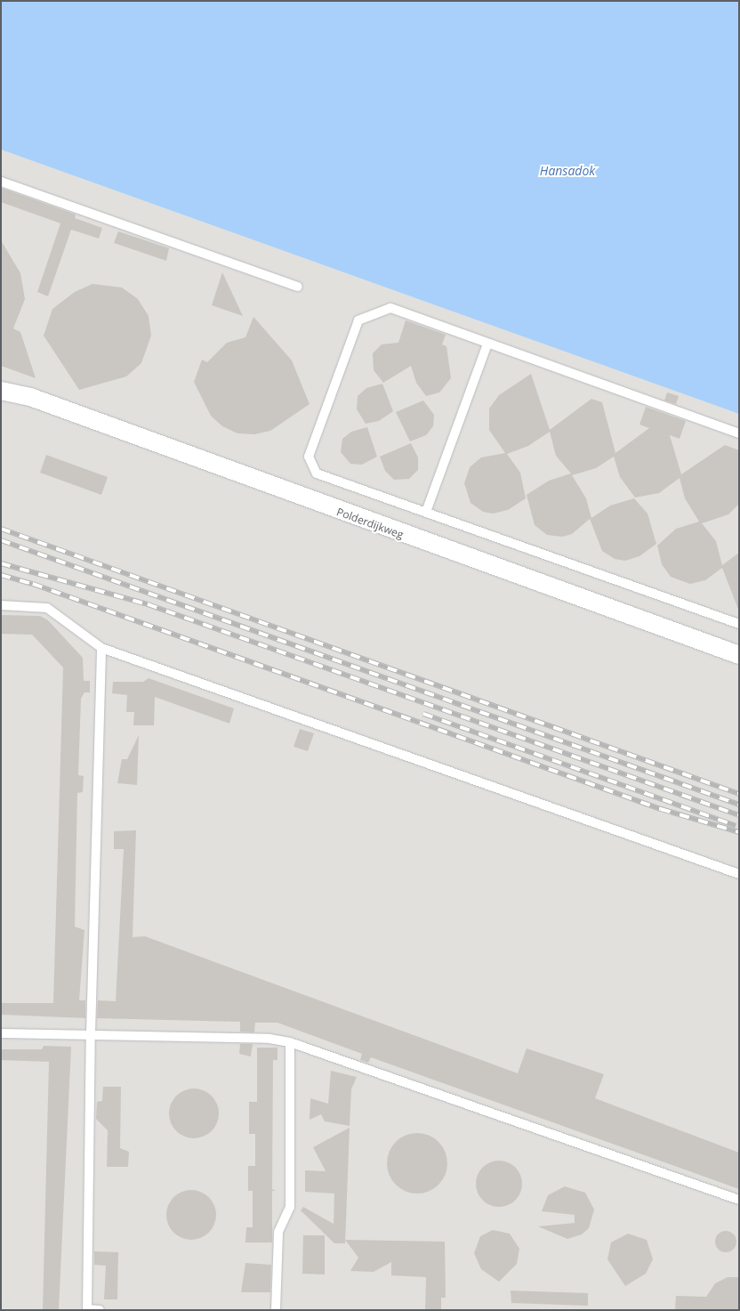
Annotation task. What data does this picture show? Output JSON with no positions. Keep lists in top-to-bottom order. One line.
{"streets":{"street":["Polderdijkweg"]},"water":["Hansadok"]}
